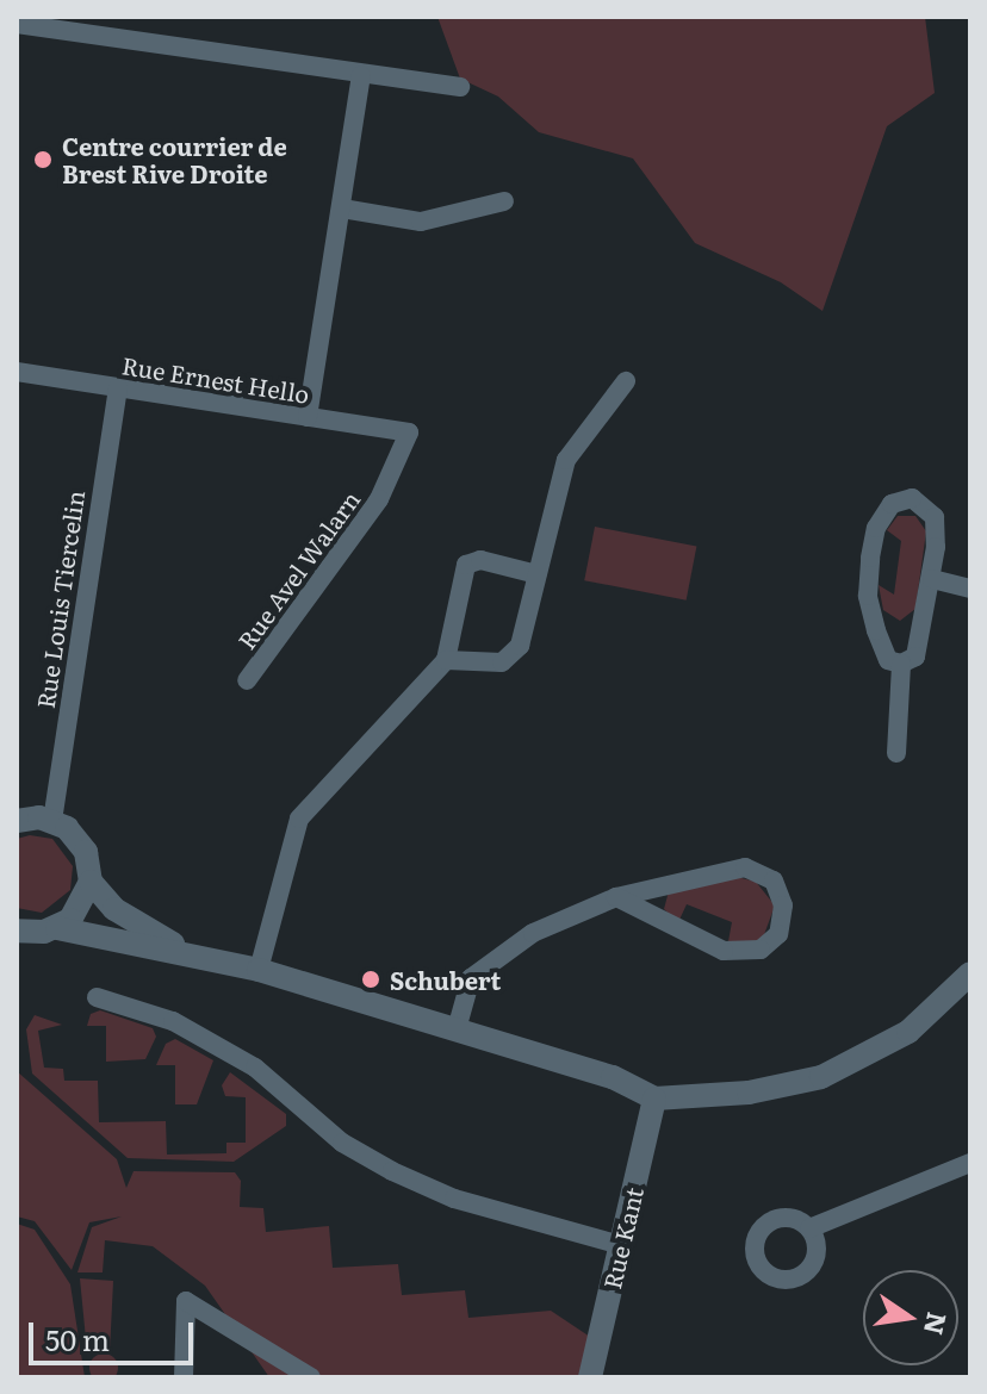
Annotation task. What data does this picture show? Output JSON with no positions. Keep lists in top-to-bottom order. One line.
{"streets":{"street":["Rue Ernest Hello","Rue Avel Walarn","Rue Louis Tiercelin","Rue Kant"]},"crossings":[["Rue Ernest Hello","Rue Avel Walarn"],["Rue Ernest Hello","Rue Louis Tiercelin"]],"places":["Centre courrier de Brest Rive Droite","Schubert"],"scale_bar":"50 m","north":"right"}
